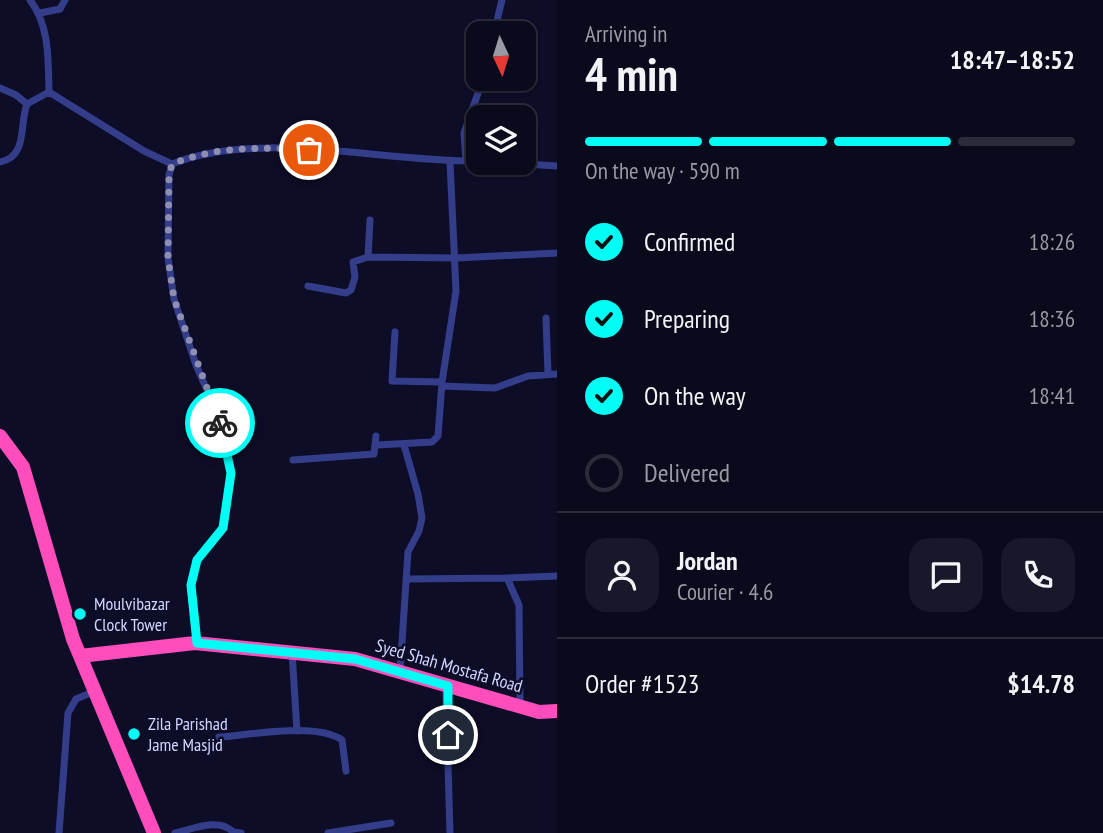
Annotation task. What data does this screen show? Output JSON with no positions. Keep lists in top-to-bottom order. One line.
{"streets":{"highway":["Syed Shah Mostafa Road"]},"places":["Moulvibazar Clock Tower","Zila Parishad Jame Masjid"],"north":"bottom","page":{"heading":["4 min","Arriving in","18:47–18:52"],"panel":["Jordan","Courier · 4.6","Order #1523","$14.78"],"bar":"On the way · 590 m","list":[["Confirmed","18:26"],["Preparing","18:36"],["On the way","18:41"],"Delivered"]}}
